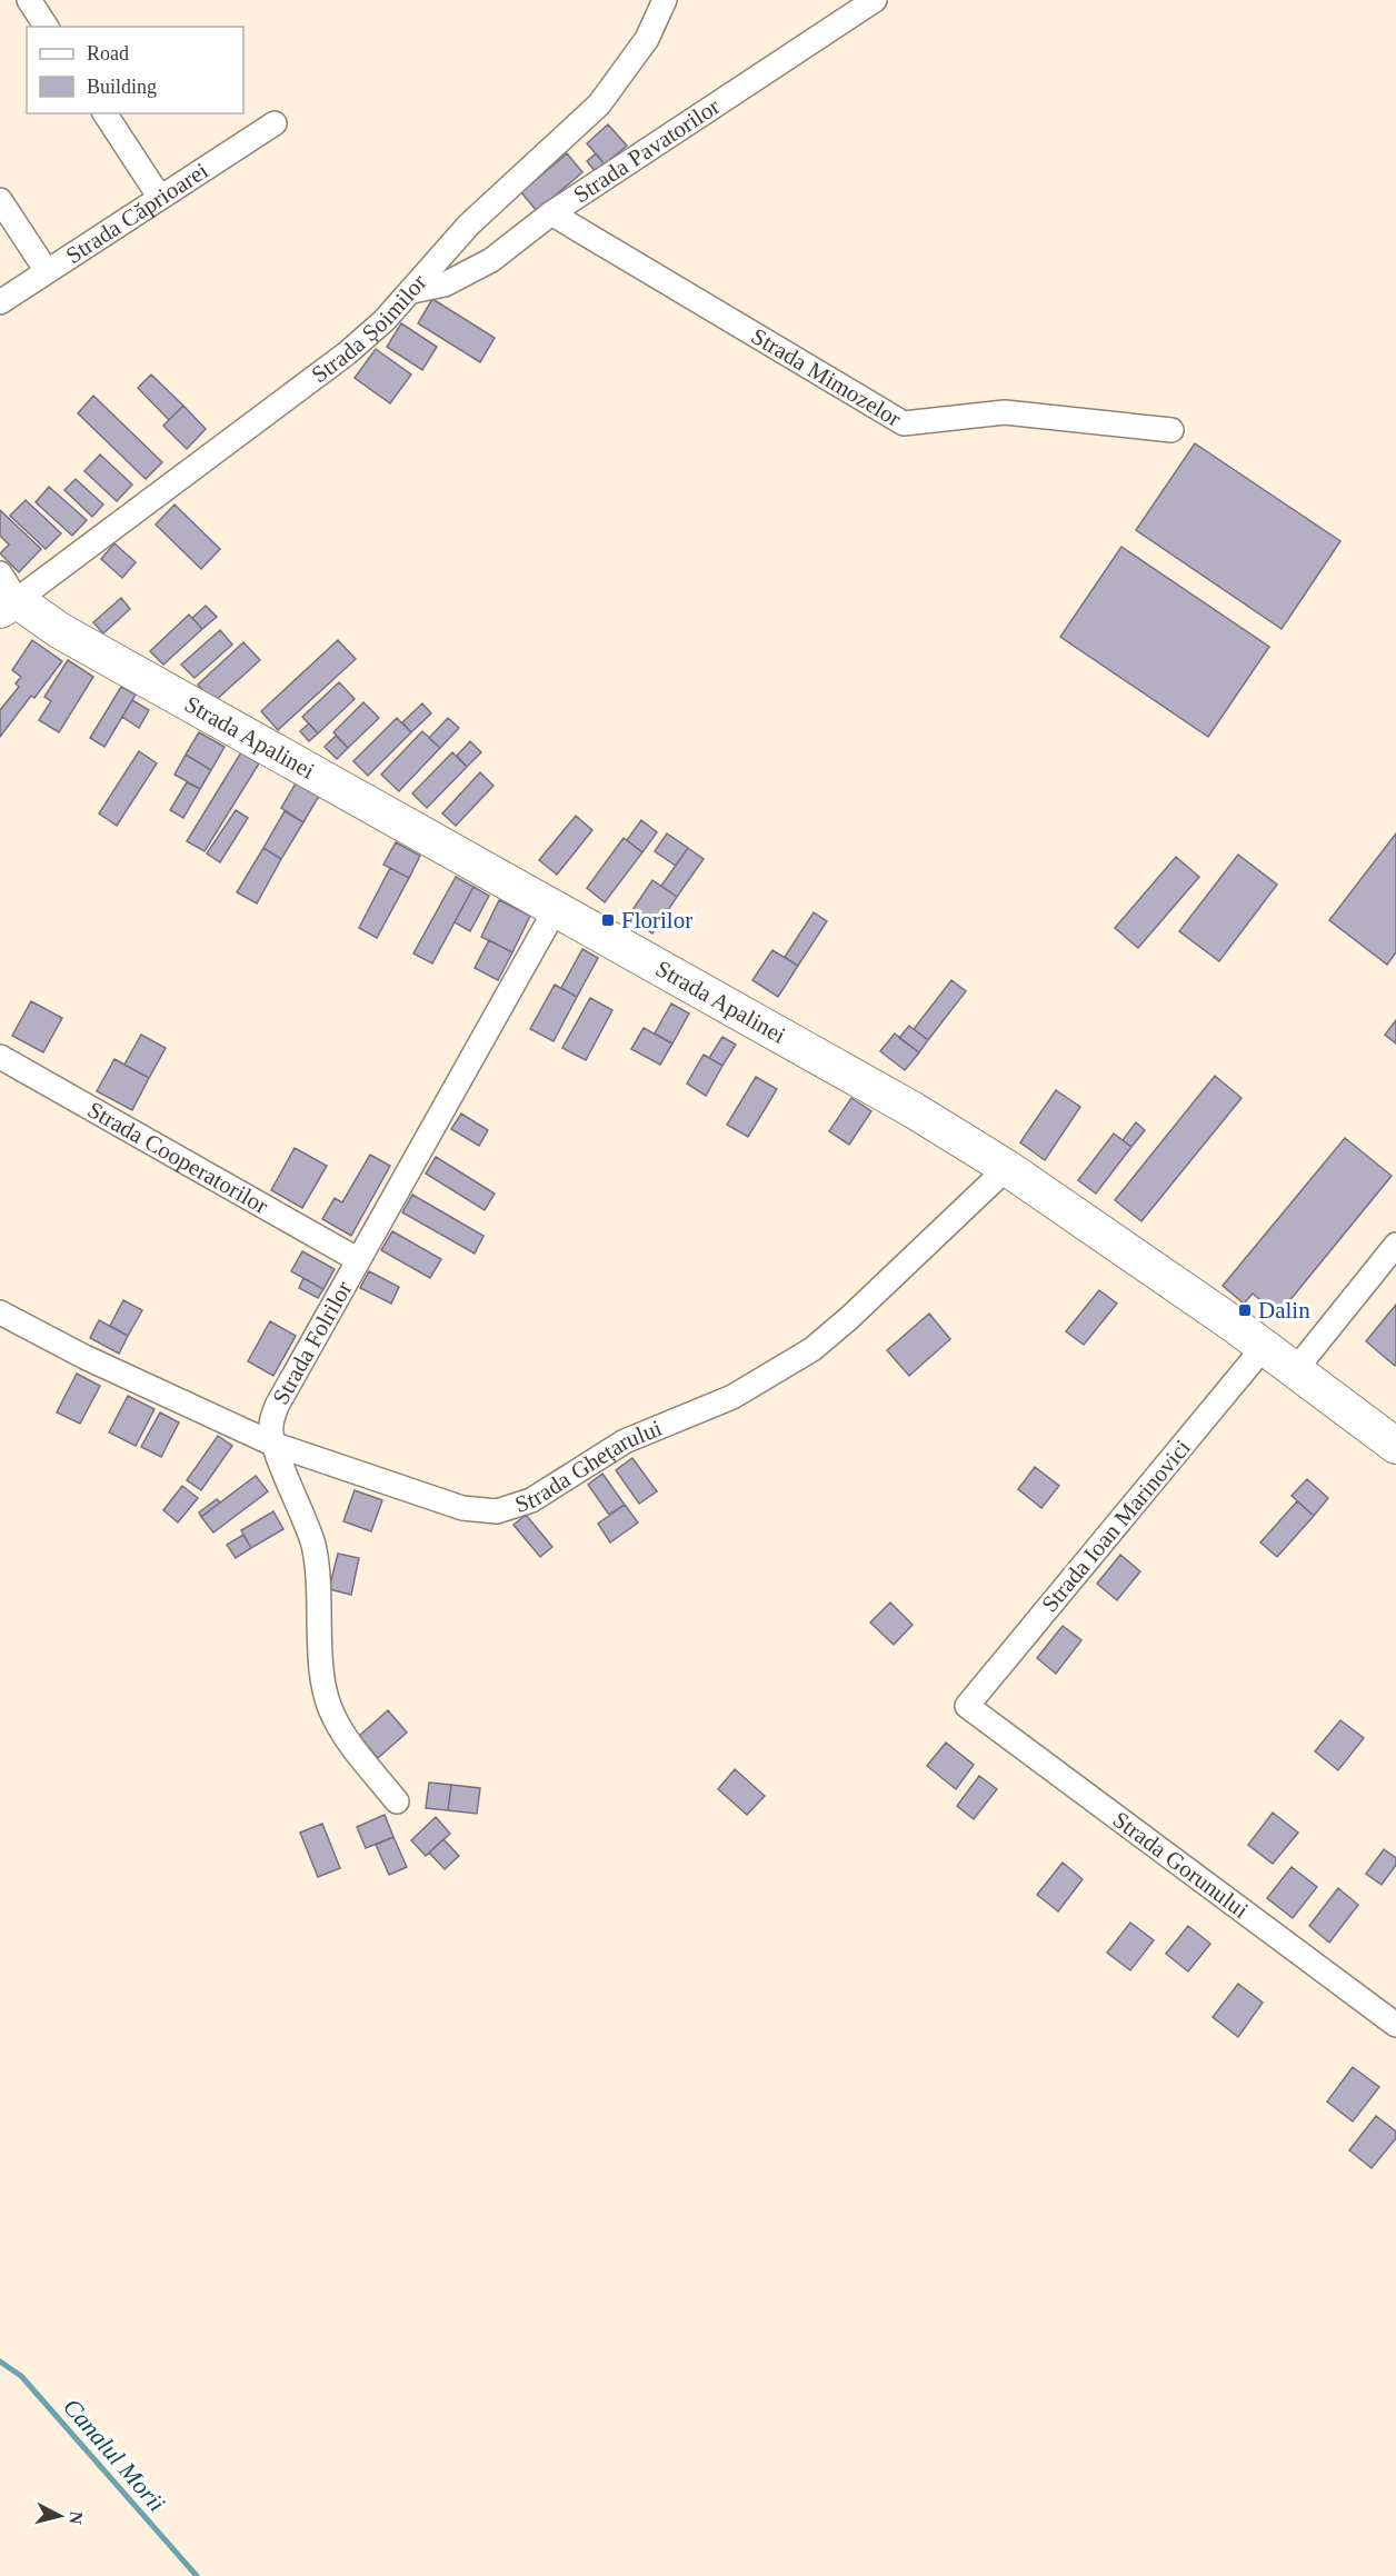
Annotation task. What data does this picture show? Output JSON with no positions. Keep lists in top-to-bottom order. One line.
{"streets":{"street":["Strada Pavatorilor","Strada Căprioarei","Strada Șoimilor","Strada Mimozelor","Strada Apalinei","Strada Cooperatorilor","Strada Folrilor","Strada Ghețarului","Strada Ioan Marinovici","Strada Gorunului"]},"crossings":[["Strada Pavatorilor","Strada Șoimilor"],["Strada Pavatorilor","Strada Mimozelor"],["Strada Șoimilor","Strada Apalinei"],["Strada Apalinei","Strada Folrilor"],["Strada Apalinei","Strada Ghețarului"],["Strada Apalinei","Strada Ioan Marinovici"],["Strada Cooperatorilor","Strada Folrilor"],["Strada Folrilor","Strada Ghețarului"],["Strada Ioan Marinovici","Strada Gorunului"]],"water":["Canalul Morii"],"places":{"transit":["Florilor","Dalin"]},"legend":["Road","Building"],"north":"right"}
